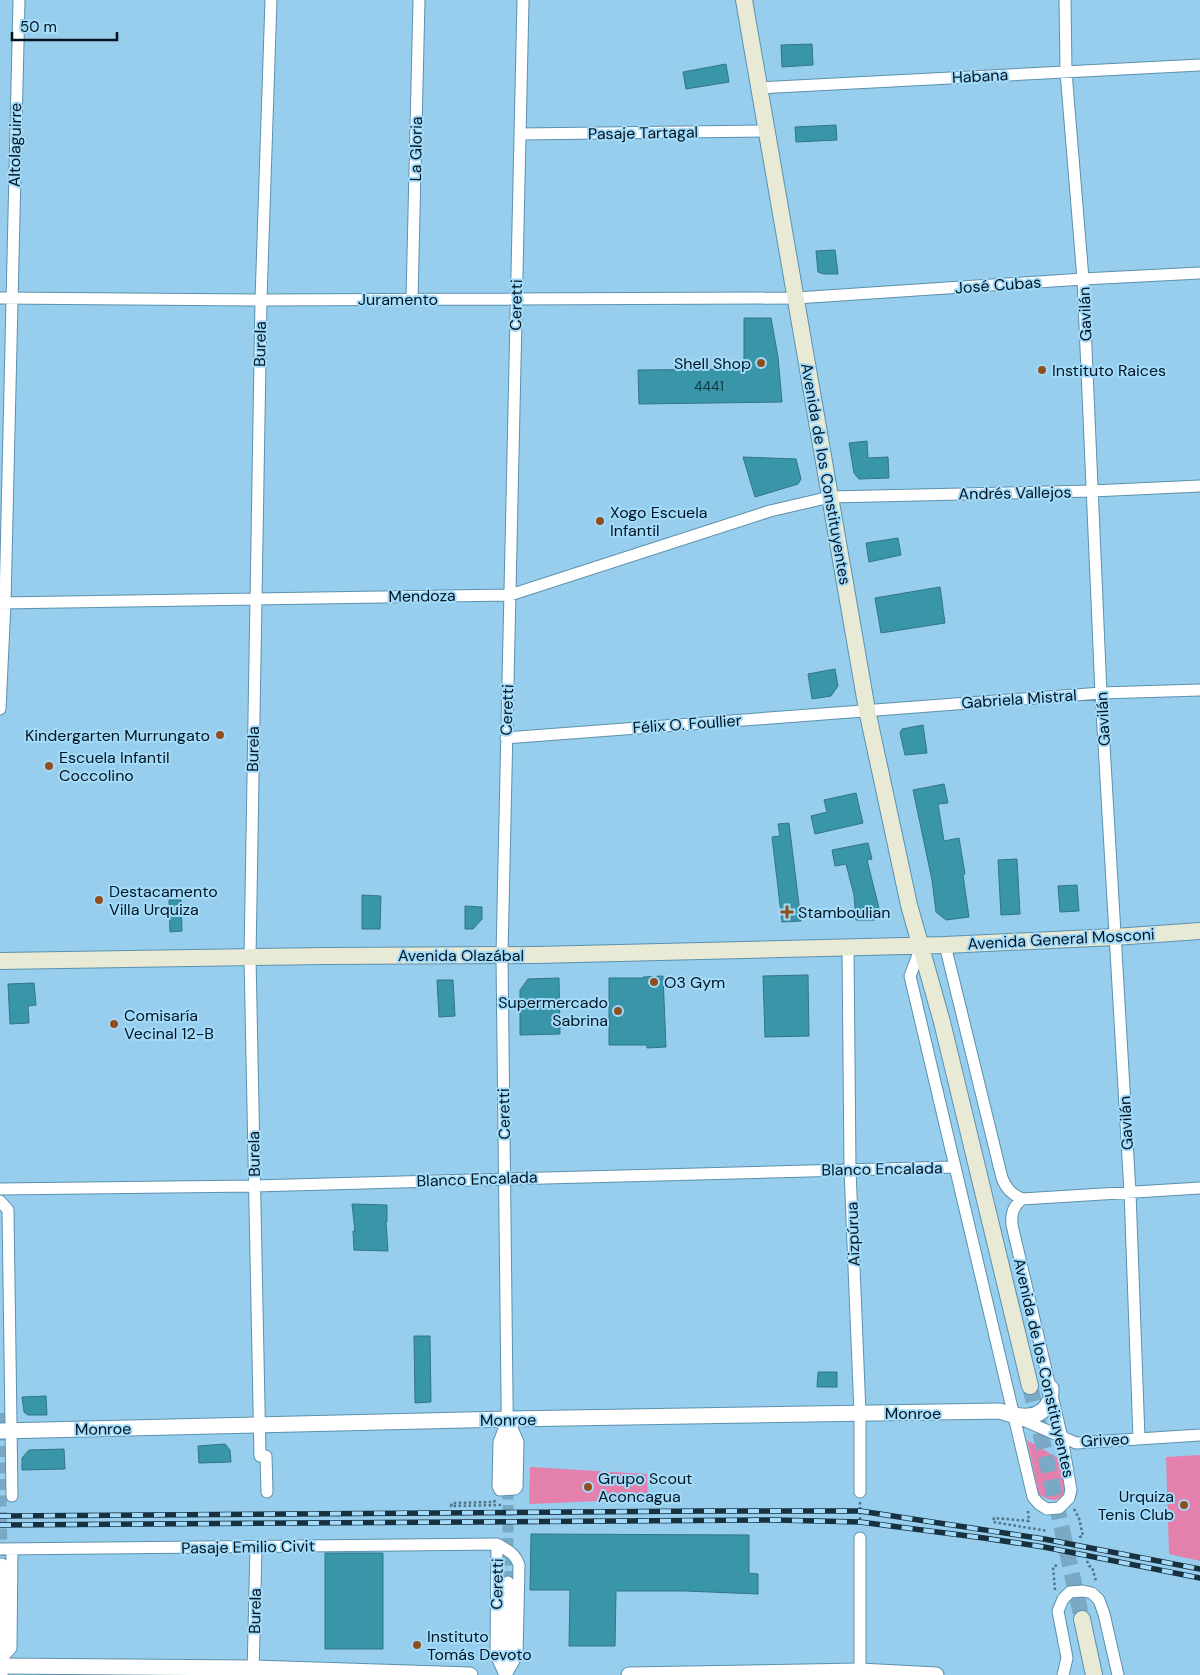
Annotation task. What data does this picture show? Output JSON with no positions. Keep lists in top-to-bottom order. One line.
{"streets":{"main road":["Avenida de los Constituyentes","Avenida General Mosconi","Avenida Olazábal"],"street":["Habana","Pasaje Tartagal","Altolaguirre","La Gloria","José Cubas","Juramento","Ceretti","Gavilán","Burela","Andrés Vallejos","Mendoza","Gabriela Mistral","Félix O. Foullier","Blanco Encalada","Aizpúrua","Monroe","Griveo","Pasaje Emilio Civit"]},"crossings":[["Habana","Gavilán"],["Habana","Avenida de los Constituyentes"],["Pasaje Tartagal","Ceretti"],["Pasaje Tartagal","Avenida de los Constituyentes"],["Altolaguirre","Juramento"],["Altolaguirre","Mendoza"],["La Gloria","Juramento"],["José Cubas","Juramento"],["José Cubas","Gavilán"],["José Cubas","Avenida de los Constituyentes"],["Juramento","Ceretti"],["Juramento","Burela"],["Juramento","Avenida de los Constituyentes"],["Ceretti","Mendoza"],["Ceretti","Félix O. Foullier"],["Ceretti","Avenida Olazábal"],["Ceretti","Blanco Encalada"],["Ceretti","Monroe"],["Ceretti","Pasaje Emilio Civit"],["Gavilán","Andrés Vallejos"],["Gavilán","Gabriela Mistral"],["Gavilán","Avenida General Mosconi"],["Gavilán","Griveo"],["Burela","Mendoza"],["Burela","Avenida Olazábal"],["Burela","Blanco Encalada"],["Burela","Monroe"],["Burela","Pasaje Emilio Civit"],["Avenida de los Constituyentes","Andrés Vallejos"],["Avenida de los Constituyentes","Mendoza"],["Avenida de los Constituyentes","Gabriela Mistral"],["Avenida de los Constituyentes","Félix O. Foullier"],["Avenida de los Constituyentes","Avenida General Mosconi"],["Avenida de los Constituyentes","Avenida Olazábal"],["Avenida de los Constituyentes","Blanco Encalada"],["Avenida de los Constituyentes","Monroe"],["Avenida de los Constituyentes","Griveo"],["Andrés Vallejos","Mendoza"],["Gabriela Mistral","Félix O. Foullier"],["Avenida General Mosconi","Avenida Olazábal"],["Avenida Olazábal","Aizpúrua"],["Blanco Encalada","Aizpúrua"],["Aizpúrua","Monroe"],["Monroe","Griveo"]],"places":{"other":["Shell Shop","Instituto Raices","Xogo Escuela Infantil","Kindergarten Murrungato","Escuela Infantil Coccolino","Destacamento Villa Urquiza","O3 Gym","Supermercado Sabrina","Comisaría Vecinal 12-B","Grupo Scout Aconcagua","Urquiza Tenis Club","Instituto Tomás Devoto"],"health":["Stamboulian"]},"house_numbers":["4441"],"scale_bar":"50 m"}
